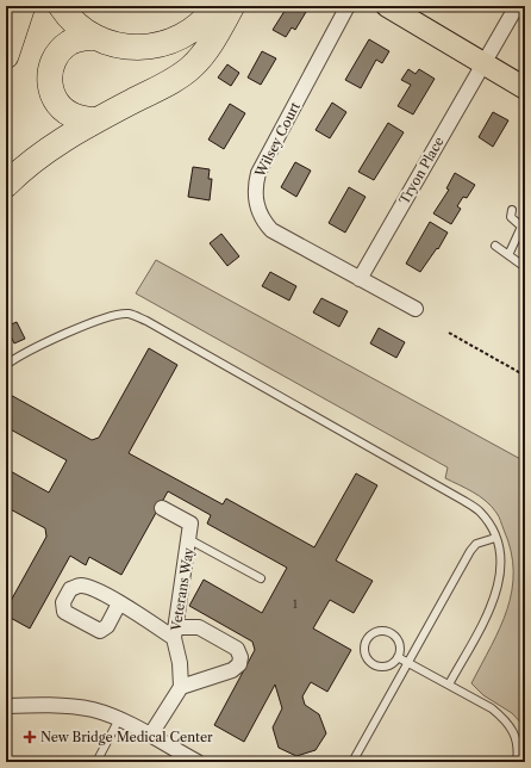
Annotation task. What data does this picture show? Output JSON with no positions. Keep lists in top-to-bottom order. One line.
{"streets":{"street":["Wilsey Court","Tryon Place","Veterans Way"]},"crossings":[["Wilsey Court","Tryon Place"]],"places":{"health":["New Bridge Medical Center"]},"house_numbers":["1"]}
